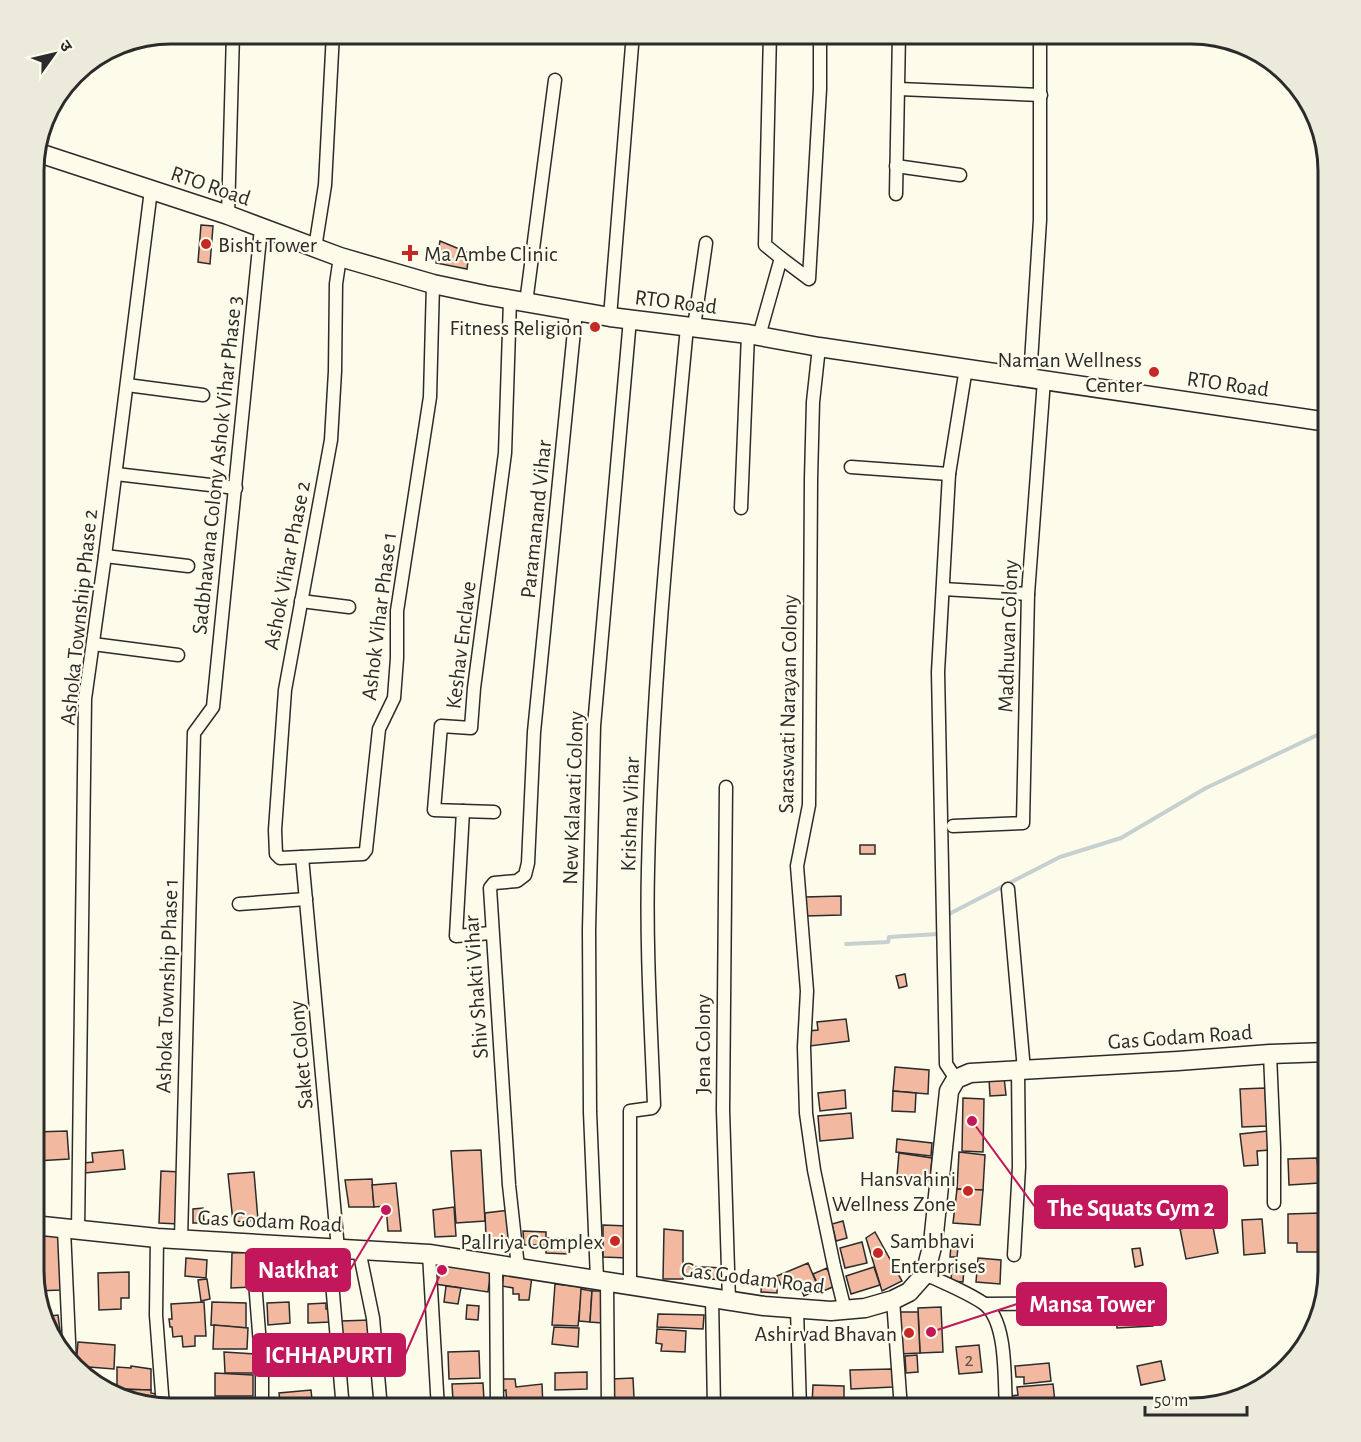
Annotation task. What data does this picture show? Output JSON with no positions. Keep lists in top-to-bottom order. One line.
{"streets":{"main road":["RTO Road","Gas Godam Road"],"street":["Sadbhavana Colony Ashok Vihar Phase 3","Paramanand Vihar","Ashok Vihar Phase 2","Ashok Vihar Phase 1","Ashoka Township Phase 2","Madhuvan Colony","Keshav Enclave","Saraswati Narayan Colony","New Kalavati Colony","Krishna Vihar","Ashoka Township Phase 1","Shiv Shakti Vihar","Jena Colony","Saket Colony"]},"crossings":[["RTO Road","Sadbhavana Colony Ashok Vihar Phase 3"],["RTO Road","Paramanand Vihar"],["RTO Road","Ashok Vihar Phase 2"],["RTO Road","Ashok Vihar Phase 1"],["RTO Road","Ashoka Township Phase 2"],["RTO Road","Madhuvan Colony"],["RTO Road","Keshav Enclave"],["RTO Road","Saraswati Narayan Colony"],["RTO Road","New Kalavati Colony"],["RTO Road","Krishna Vihar"],["Sadbhavana Colony Ashok Vihar Phase 3","Ashoka Township Phase 1"],["Paramanand Vihar","Shiv Shakti Vihar"],["Ashok Vihar Phase 2","Ashok Vihar Phase 1"],["Ashok Vihar Phase 2","Saket Colony"],["Ashok Vihar Phase 1","Saket Colony"],["Ashoka Township Phase 2","Gas Godam Road"],["Saraswati Narayan Colony","Gas Godam Road"],["New Kalavati Colony","Gas Godam Road"],["Krishna Vihar","Gas Godam Road"],["Ashoka Township Phase 1","Gas Godam Road"],["Shiv Shakti Vihar","Gas Godam Road"],["Gas Godam Road","Jena Colony"],["Gas Godam Road","Saket Colony"]],"places":{"other":["Bisht Tower","Fitness Religion","Naman Wellness Center","The Squats Gym 2","Hansvahini Wellness Zone","Natkhat","Pallriya Complex","Sambhavi Enterprises","ICHHAPURTI","Mansa Tower","Ashirvad Bhavan"],"health":["Ma Ambe Clinic"]},"house_numbers":["2"],"scale_bar":"50 m","north":"top right"}
